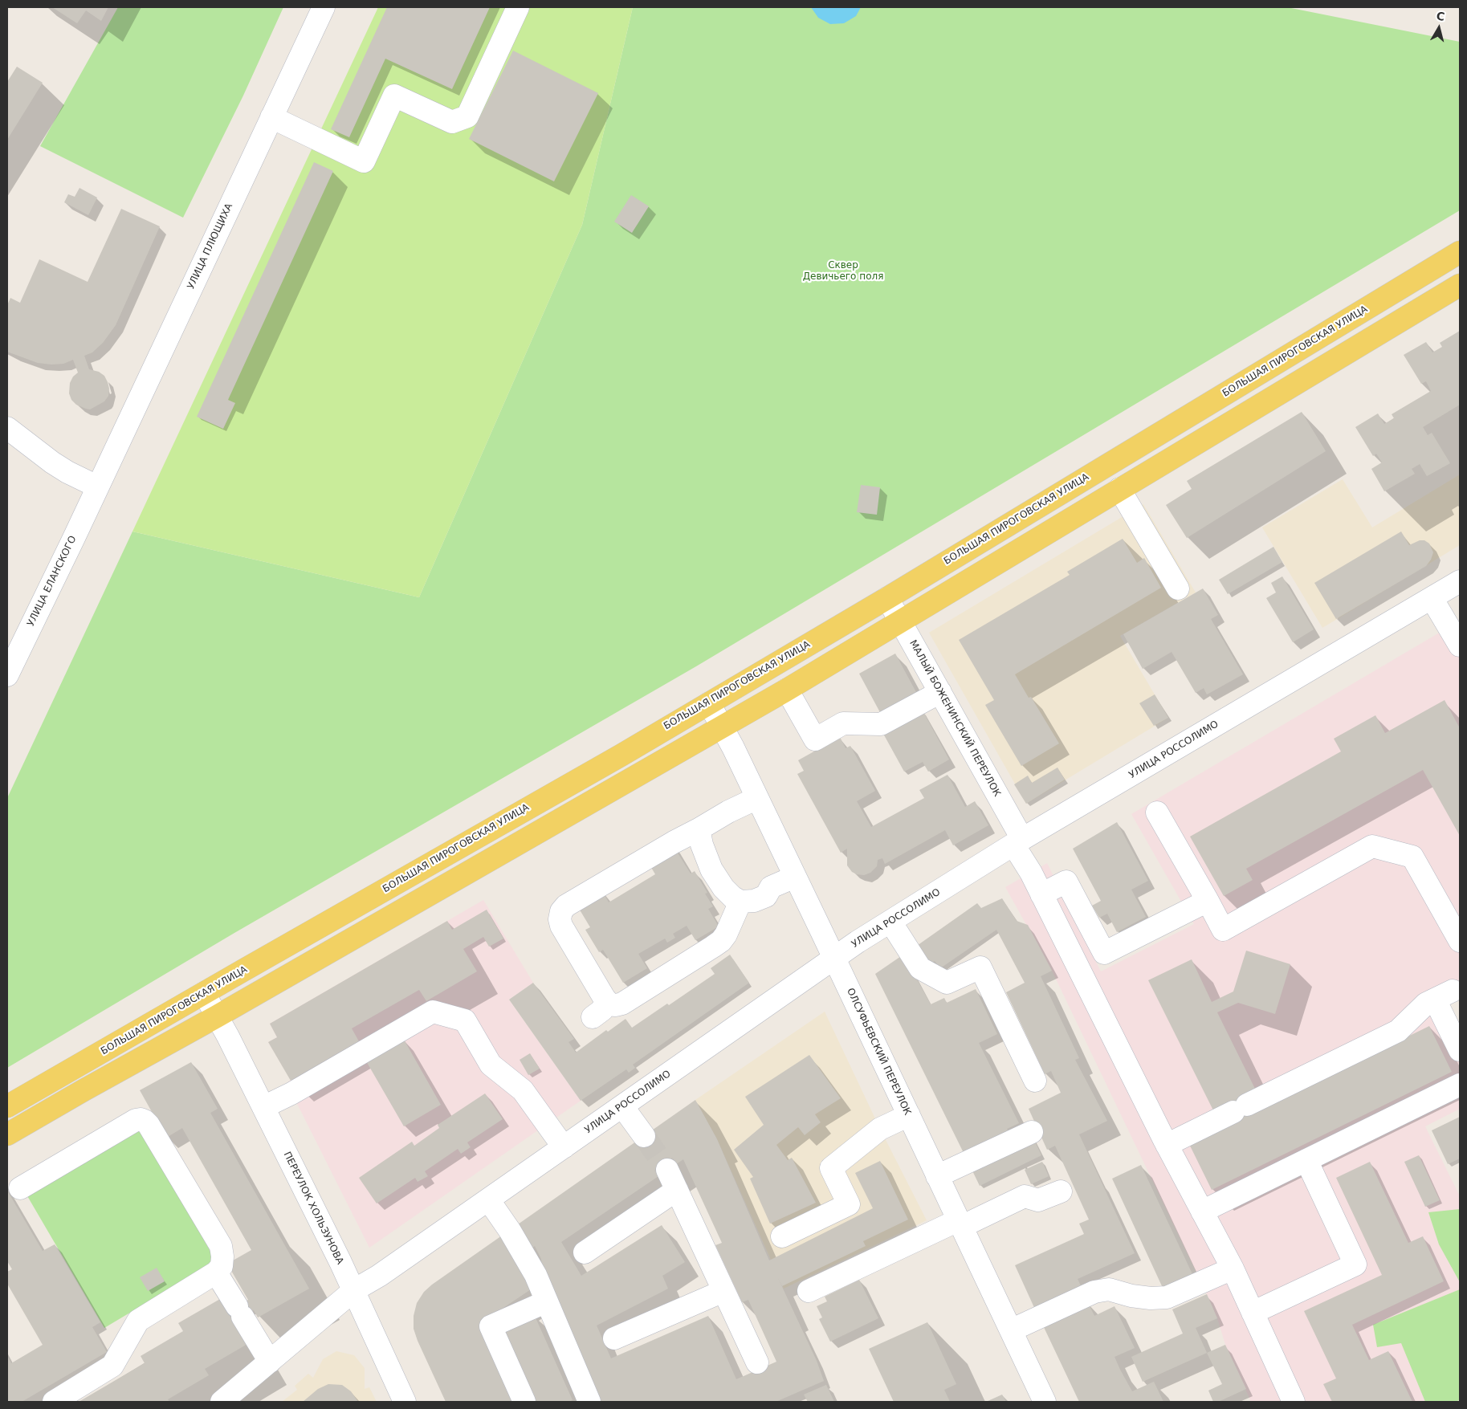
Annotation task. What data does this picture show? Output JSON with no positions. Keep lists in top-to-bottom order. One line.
{"streets":{"main road":["БОЛЬШАЯ ПИРОГОВСКАЯ УЛИЦА"],"street":["УЛИЦА ПЛЮЩИХА","УЛИЦА ЕЛАНСКОГО","МАЛЫЙ БОЖЕНИНСКИЙ ПЕРЕУЛОК","УЛИЦА РОССОЛИМО","ОЛСУФЬЕВСКИЙ ПЕРЕУЛОК","ПЕРЕУЛОК ХОЛЬЗУНОВА"]},"crossings":[["УЛИЦА ПЛЮЩИХА","УЛИЦА ЕЛАНСКОГО"],["БОЛЬШАЯ ПИРОГОВСКАЯ УЛИЦА","МАЛЫЙ БОЖЕНИНСКИЙ ПЕРЕУЛОК"],["БОЛЬШАЯ ПИРОГОВСКАЯ УЛИЦА","ОЛСУФЬЕВСКИЙ ПЕРЕУЛОК"],["БОЛЬШАЯ ПИРОГОВСКАЯ УЛИЦА","ПЕРЕУЛОК ХОЛЬЗУНОВА"],["МАЛЫЙ БОЖЕНИНСКИЙ ПЕРЕУЛОК","УЛИЦА РОССОЛИМО"],["УЛИЦА РОССОЛИМО","ОЛСУФЬЕВСКИЙ ПЕРЕУЛОК"],["УЛИЦА РОССОЛИМО","ПЕРЕУЛОК ХОЛЬЗУНОВА"]],"parks":["Сквер Девичьего поля"],"north":"top"}
